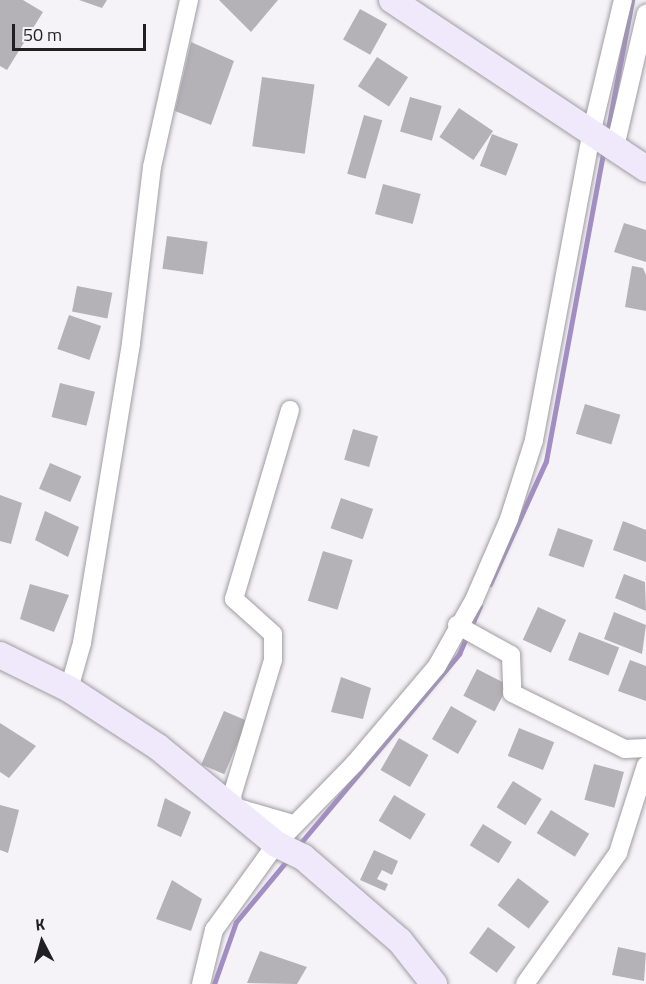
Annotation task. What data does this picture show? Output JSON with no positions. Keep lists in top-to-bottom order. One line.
{"scale_bar":"50 m","north":"top"}
